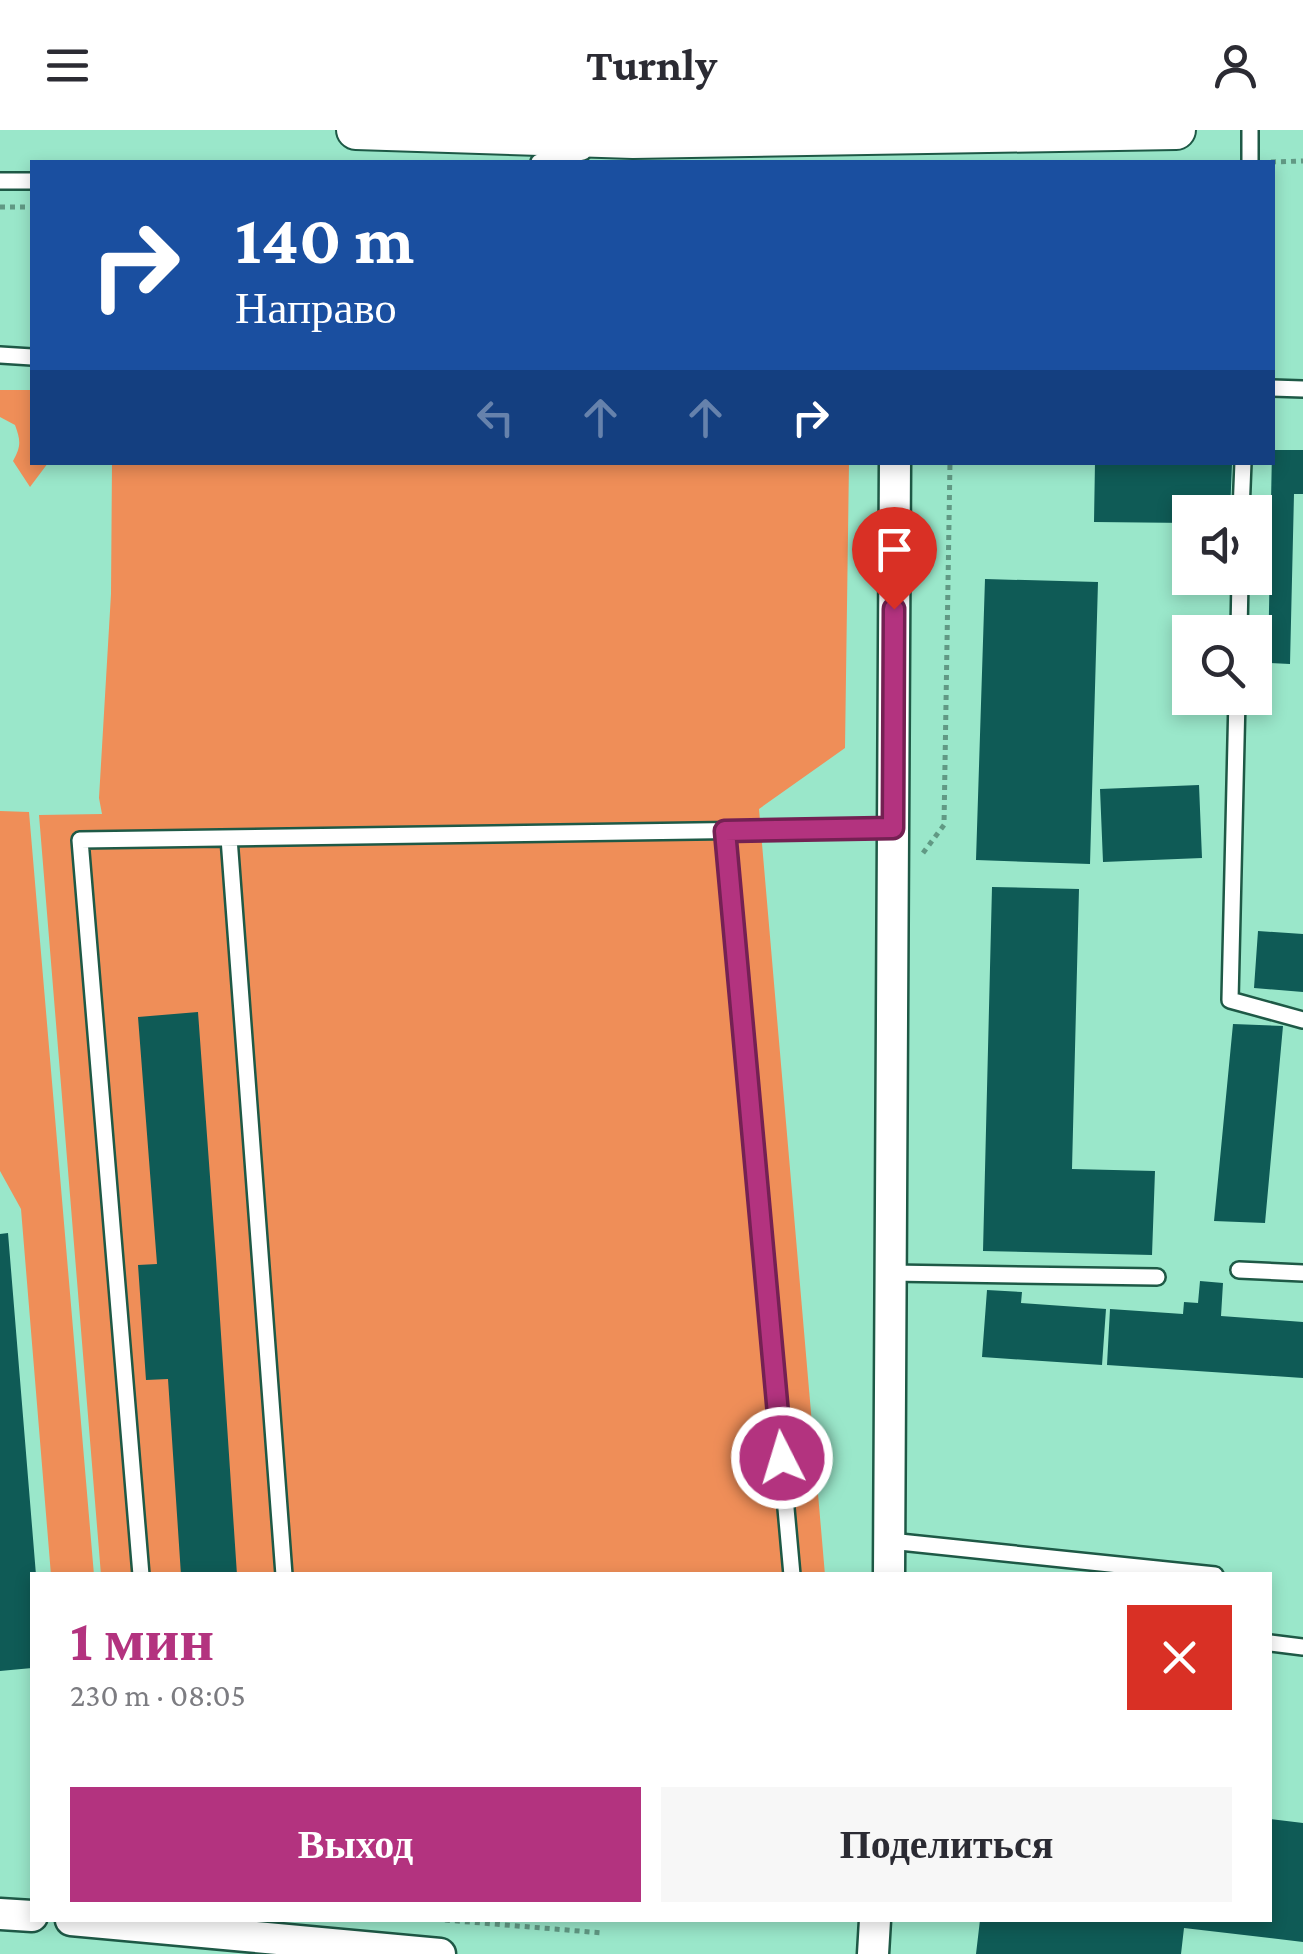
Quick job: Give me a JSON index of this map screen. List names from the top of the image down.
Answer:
{
  "page": {
    "header": "Turnly",
    "turn": ["140 m", "Направо"],
    "heading": ["1 мин", "230 m · 08:05"],
    "buttons": ["Выход", "Поделиться"]
  }
}
